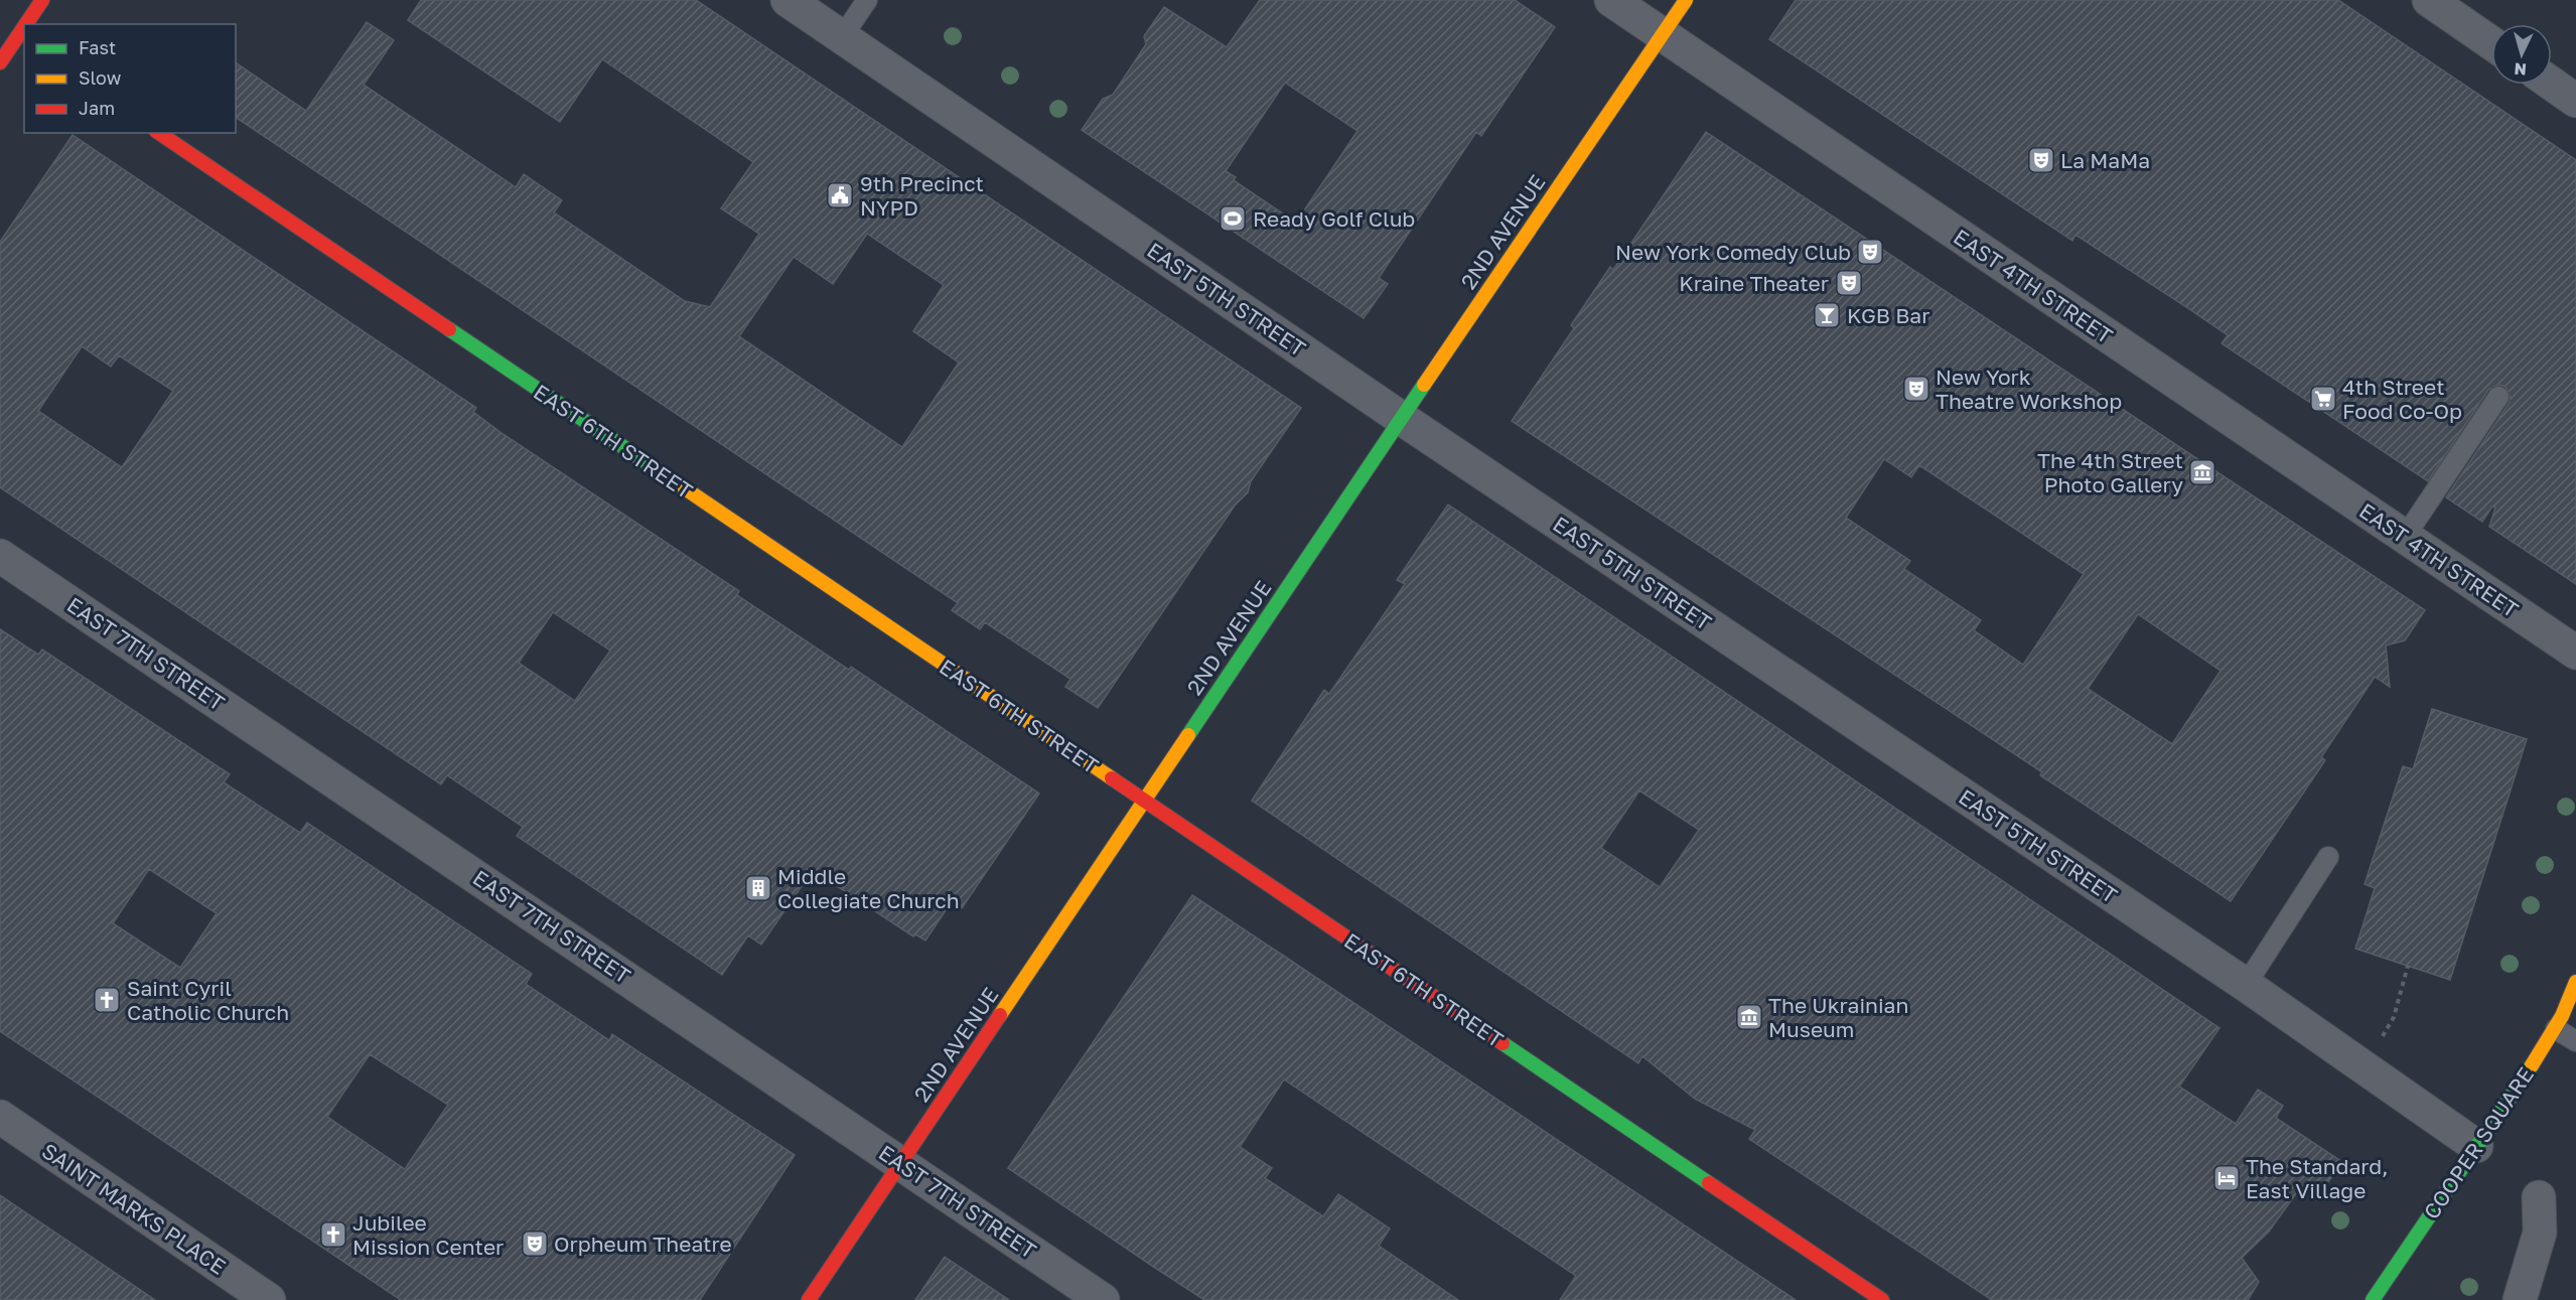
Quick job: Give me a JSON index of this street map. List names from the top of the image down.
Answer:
{
  "streets": {
    "street": [
      "2ND AVENUE",
      "EAST 4TH STREET",
      "EAST 5TH STREET",
      "EAST 6TH STREET",
      "EAST 7TH STREET",
      "COOPER SQUARE",
      "SAINT MARKS PLACE"
    ]
  },
  "crossings": [
    ["2ND AVENUE", "EAST 4TH STREET"],
    ["2ND AVENUE", "EAST 5TH STREET"],
    ["2ND AVENUE", "EAST 6TH STREET"],
    ["2ND AVENUE", "EAST 7TH STREET"],
    ["EAST 5TH STREET", "COOPER SQUARE"]
  ],
  "places": {
    "theatre": [
      "La MaMa",
      "New York Comedy Club",
      "Kraine Theater",
      "New York Theatre Workshop",
      "Orpheum Theatre"
    ],
    "public building": ["9th Precinct NYPD"],
    "sports": ["Ready Golf Club"],
    "bar": ["KGB Bar"],
    "supermarket": ["4th Street Food Co-Op"],
    "museum": ["The 4th Street Photo Gallery", "The Ukrainian Museum"],
    "building": ["Middle Collegiate Church"],
    "church": ["Saint Cyril Catholic Church", "Jubilee Mission Center"],
    "hotel": ["The Standard, East Village"]
  },
  "legend": ["Fast", "Slow", "Jam"],
  "north": "bottom"
}
